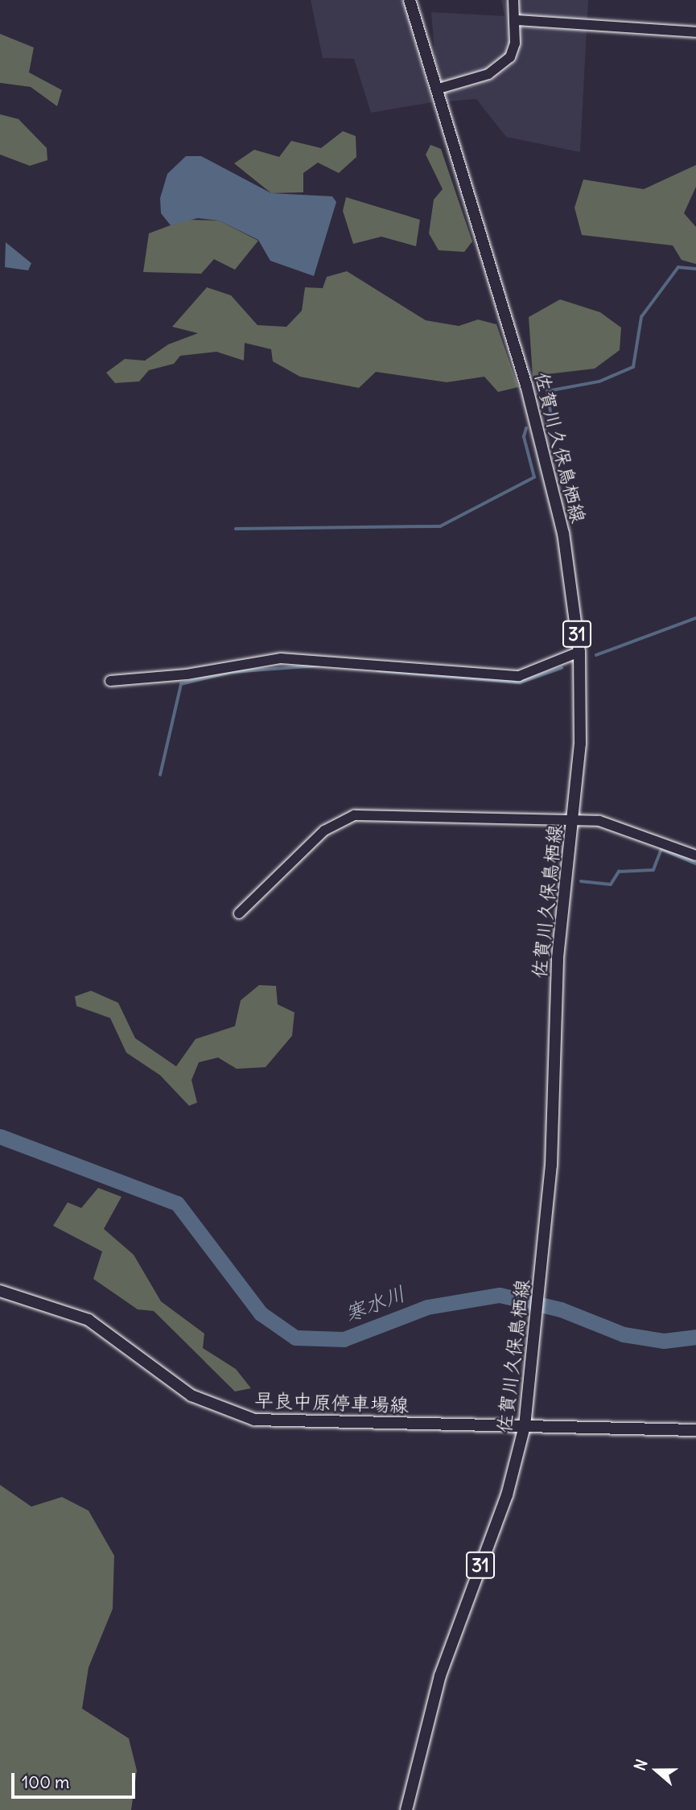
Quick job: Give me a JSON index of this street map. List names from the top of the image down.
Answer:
{
  "streets": {
    "main road": ["佐賀川久保鳥栖線", "31", "早良中原停車場線"]
  },
  "crossings": [
    ["佐賀川久保鳥栖線", "早良中原停車場線"]
  ],
  "water": ["寒水川"],
  "scale_bar": "100 m",
  "north": "left"
}
